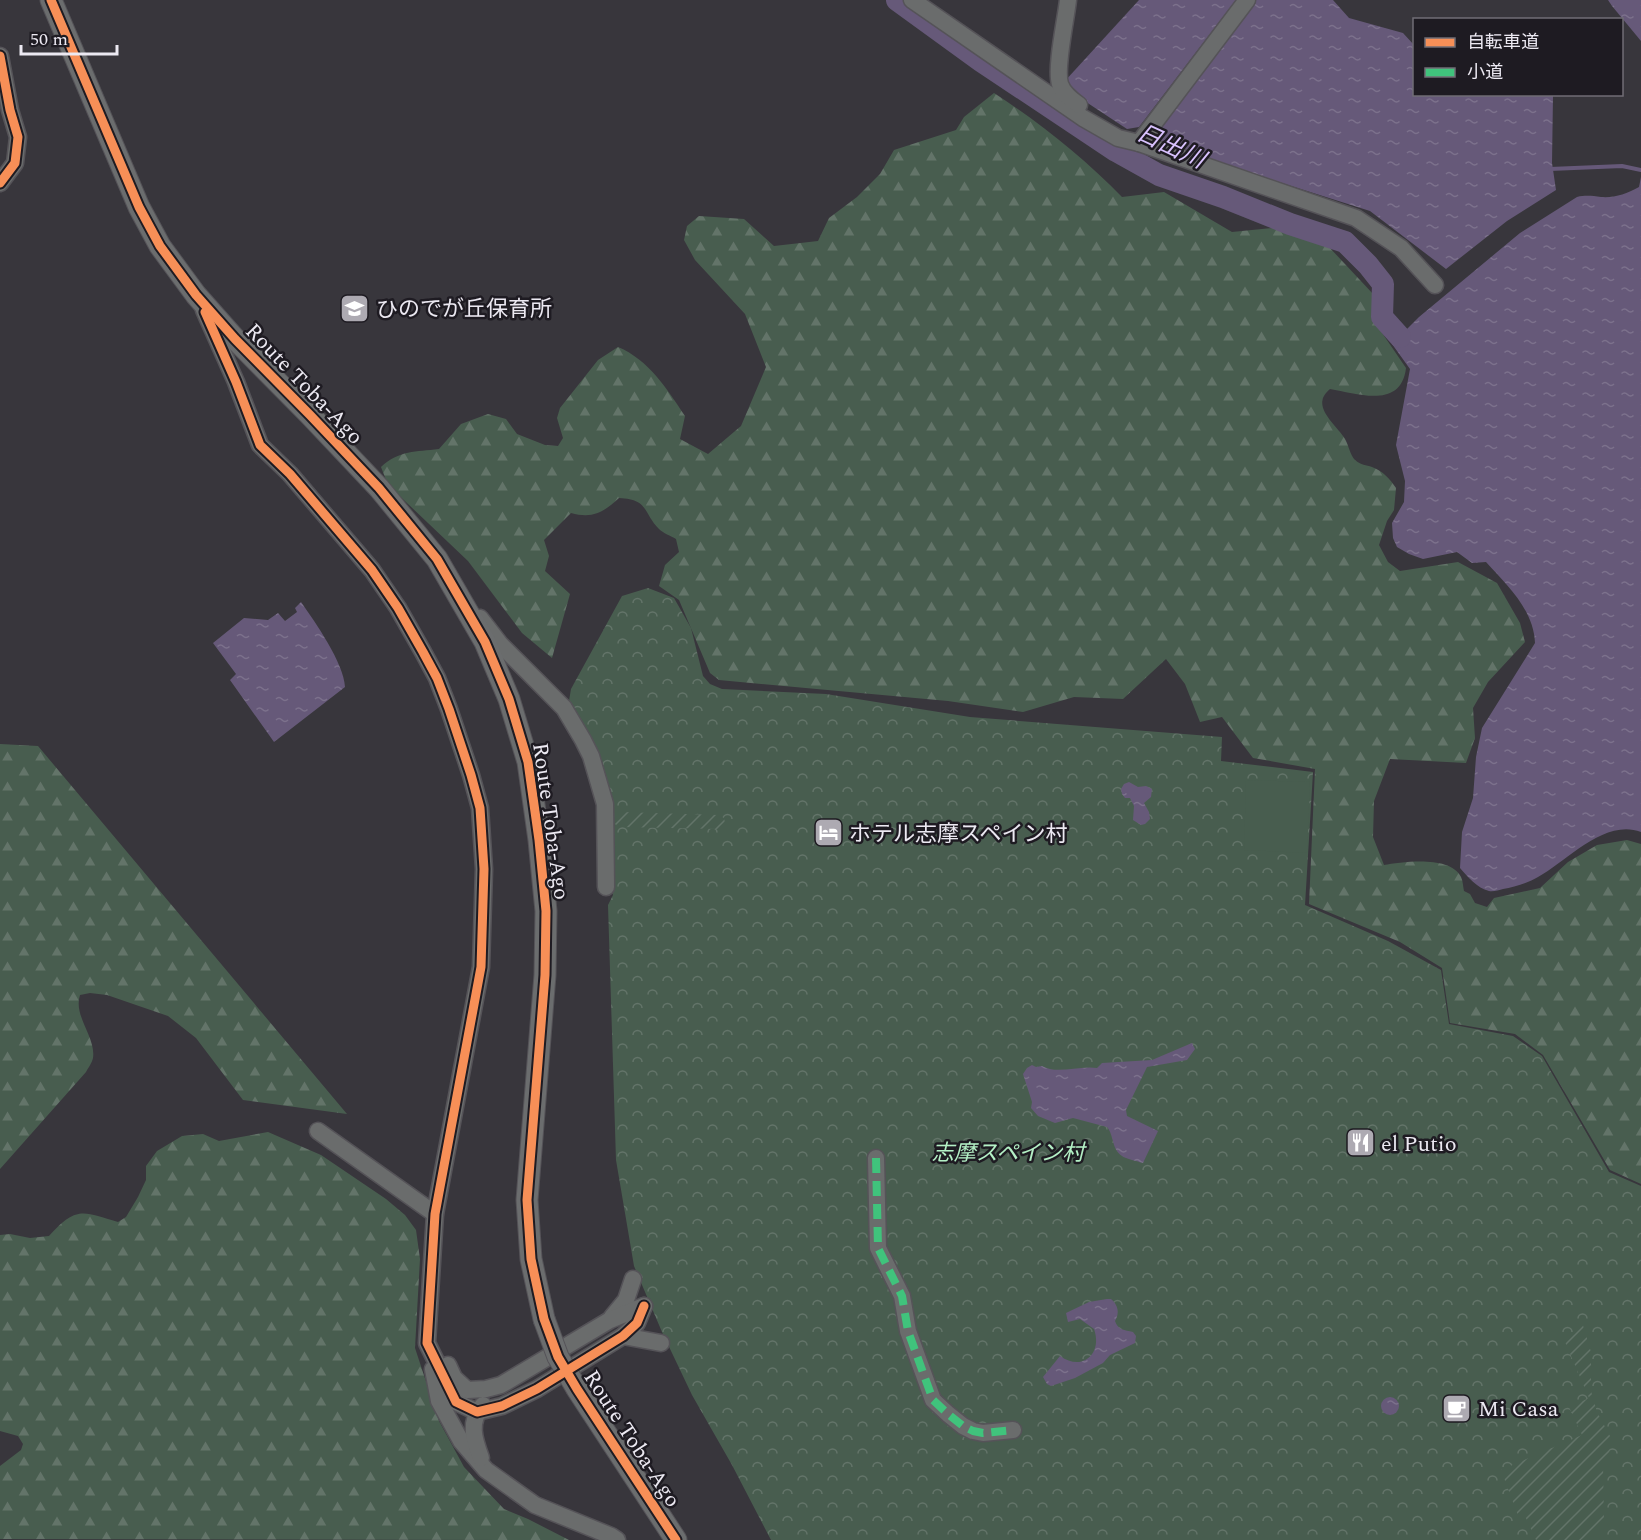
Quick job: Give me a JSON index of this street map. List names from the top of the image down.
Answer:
{
  "streets": {
    "main road": ["Route Toba-Ago"]
  },
  "water": ["日出川"],
  "parks": ["志摩スペイン村"],
  "places": {
    "school or university": ["ひのでが丘保育所"],
    "hotel": ["ホテル志摩スペイン村"],
    "restaurant": ["el Putio"],
    "cafe": ["Mi Casa"]
  },
  "legend": ["自転車道", "小道"],
  "scale_bar": "50 m"
}
